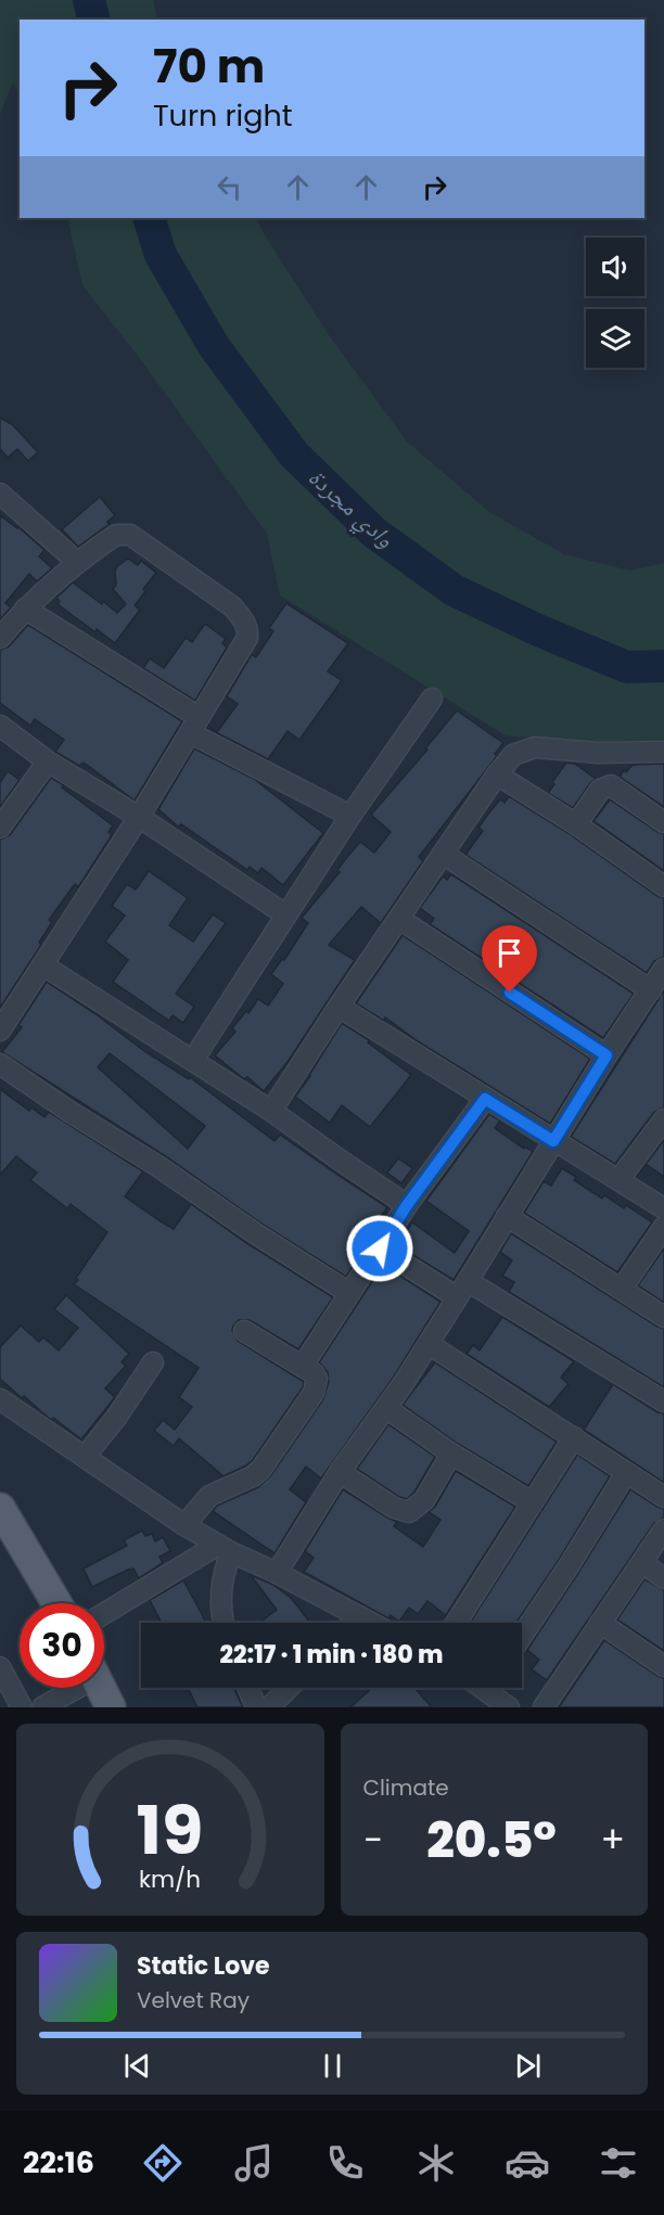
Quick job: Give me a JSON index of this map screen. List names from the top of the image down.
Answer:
{
  "water": ["وادي مجردة"],
  "page": {
    "turn": ["70 m", "Turn right"],
    "limit": "30",
    "trip": "22:17 · 1 min · 180 m",
    "tile": "Climate",
    "heat": ["−", "20.5°", "+"],
    "song": ["Static Love", "Velvet Ray"],
    "tabs": "22:16",
    "gauge": ["19", "km/h"]
  }
}
